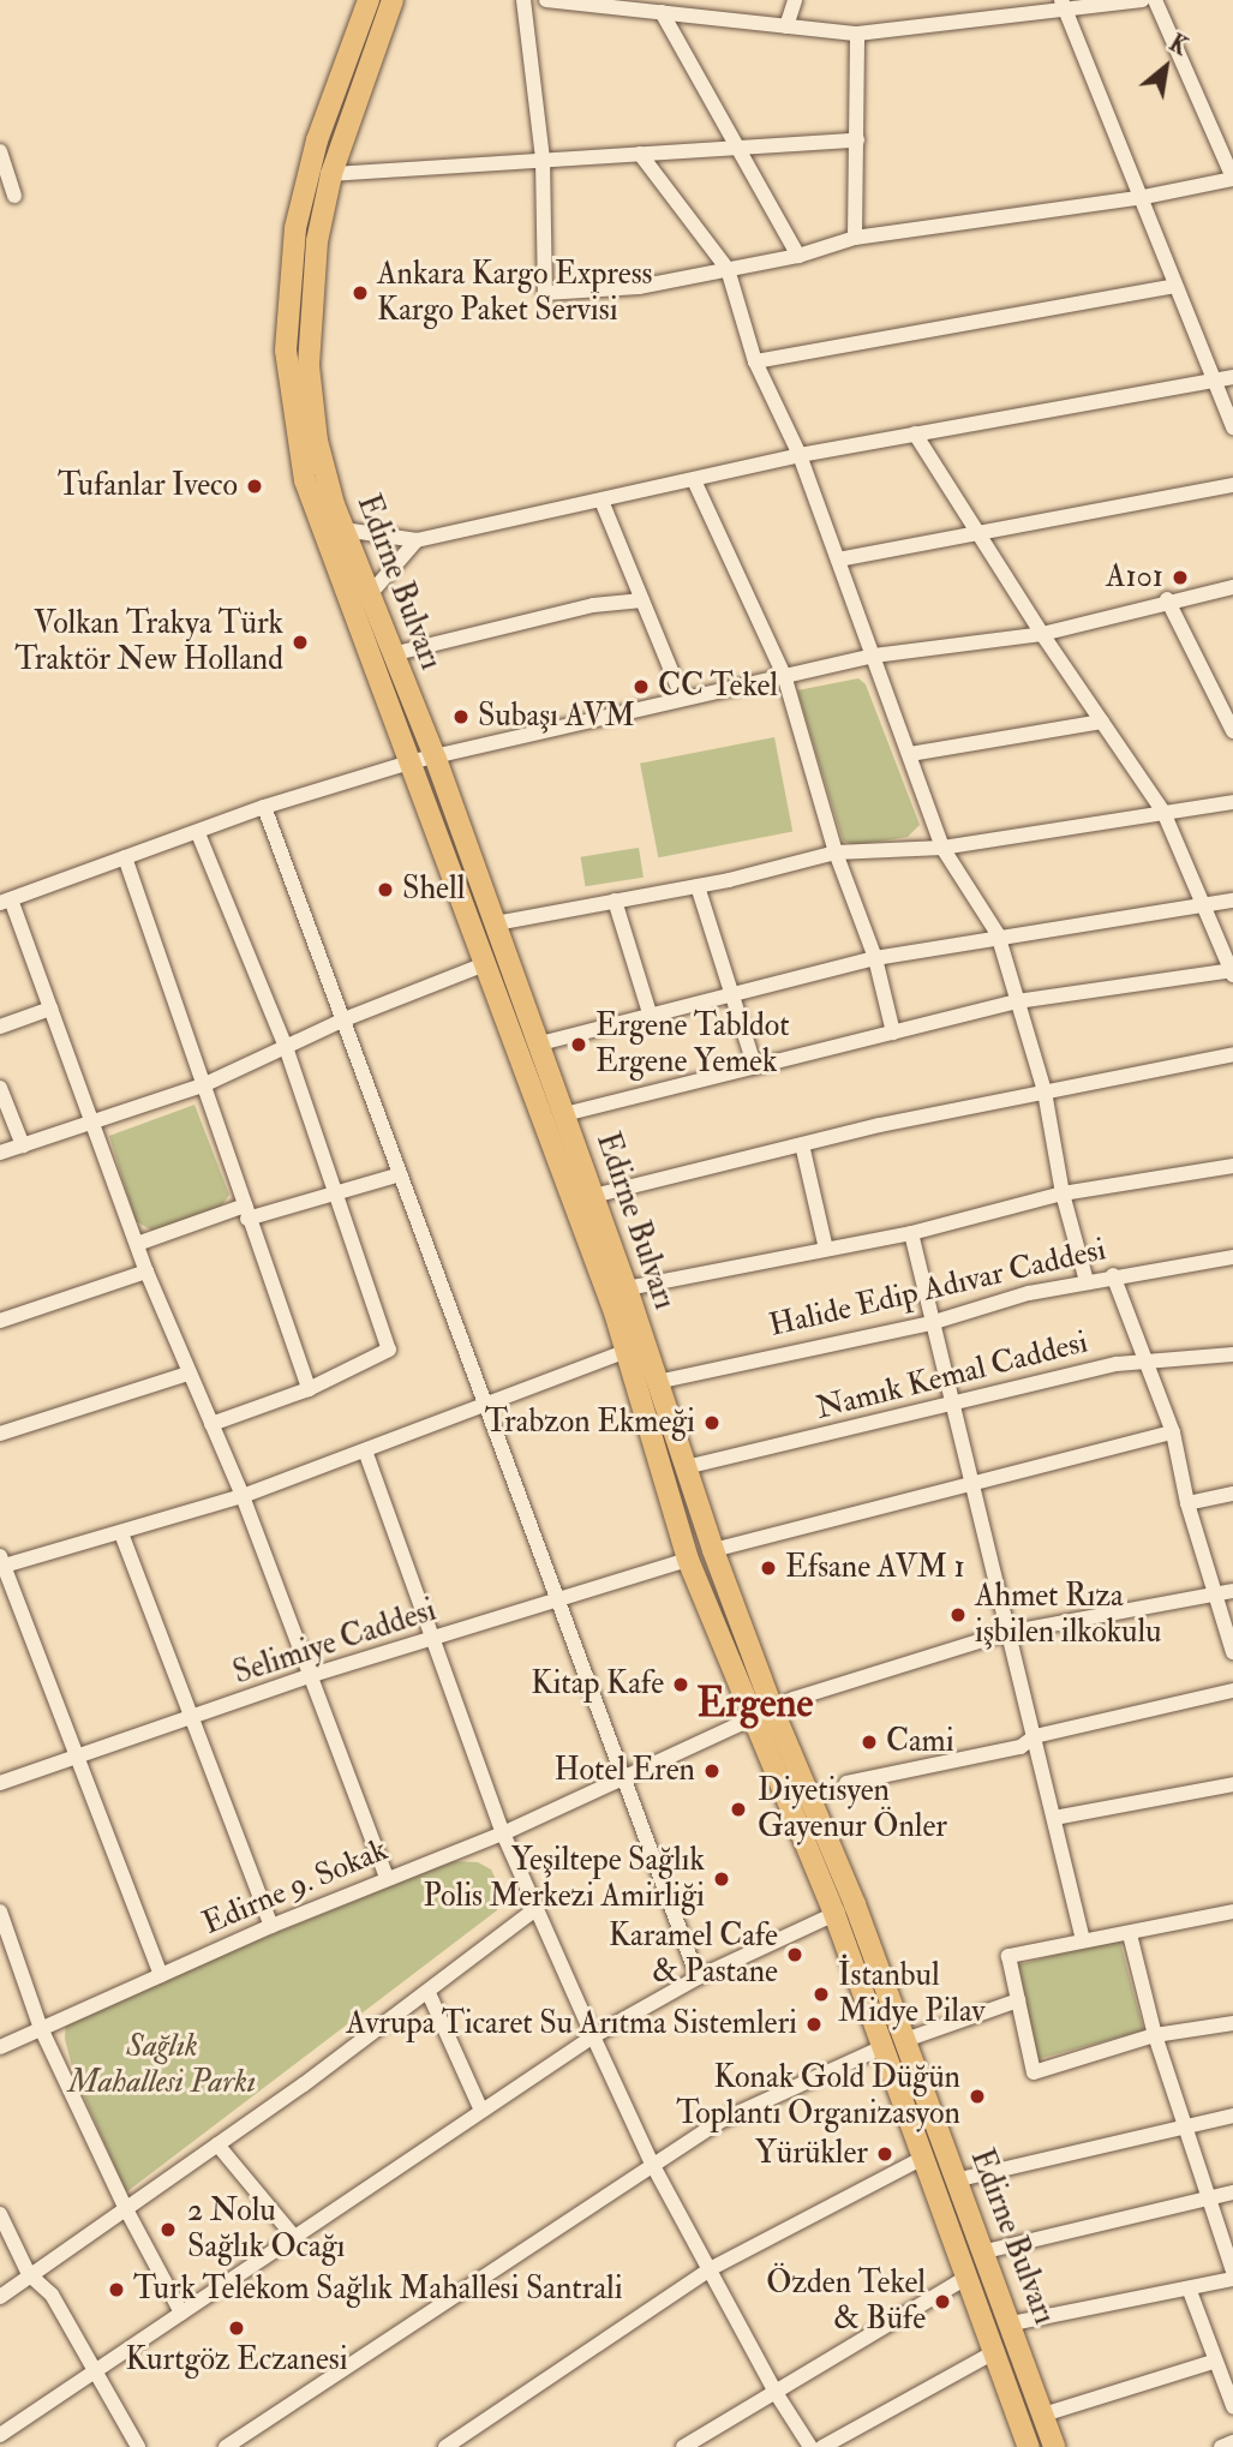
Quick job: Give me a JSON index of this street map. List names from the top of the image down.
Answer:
{
  "streets": {
    "highway": ["Edirne Bulvarı"],
    "street": [
      "Halide Edip Adıvar Caddesi",
      "Namık Kemal Caddesi",
      "Selimiye Caddesi",
      "Edirne 9. Sokak"
    ]
  },
  "crossings": [
    ["Edirne Bulvarı", "Halide Edip Adıvar Caddesi"],
    ["Edirne Bulvarı", "Namık Kemal Caddesi"],
    ["Edirne Bulvarı", "Selimiye Caddesi"],
    ["Edirne Bulvarı", "Edirne 9. Sokak"]
  ],
  "districts": ["Ergene"],
  "parks": ["Sağlık Mahallesi Parkı"],
  "places": [
    "Ankara Kargo Express Kargo Paket Servisi",
    "Tufanlar Iveco",
    "A101",
    "Volkan Trakya Türk Traktör New Holland",
    "CC Tekel",
    "Subaşı AVM",
    "Shell",
    "Ergene Tabldot Ergene Yemek",
    "Trabzon Ekmeği",
    "Efsane AVM 1",
    "Ahmet Rıza işbilen ilkokulu",
    "Kitap Kafe",
    "Cami",
    "Hotel Eren",
    "Diyetisyen Gayenur Önler",
    "Yeşiltepe Sağlık Polis Merkezi Amirliği",
    "Karamel Cafe & Pastane",
    "İstanbul Midye Pilav",
    "Avrupa Ticaret Su Arıtma Sistemleri",
    "Konak Gold Düğün Toplantı Organizasyon",
    "Yürükler",
    "2 Nolu Sağlık Ocağı",
    "Turk Telekom Sağlık Mahallesi Santrali",
    "Özden Tekel & Büfe",
    "Kurtgöz Eczanesi"
  ],
  "north": "top right"
}
